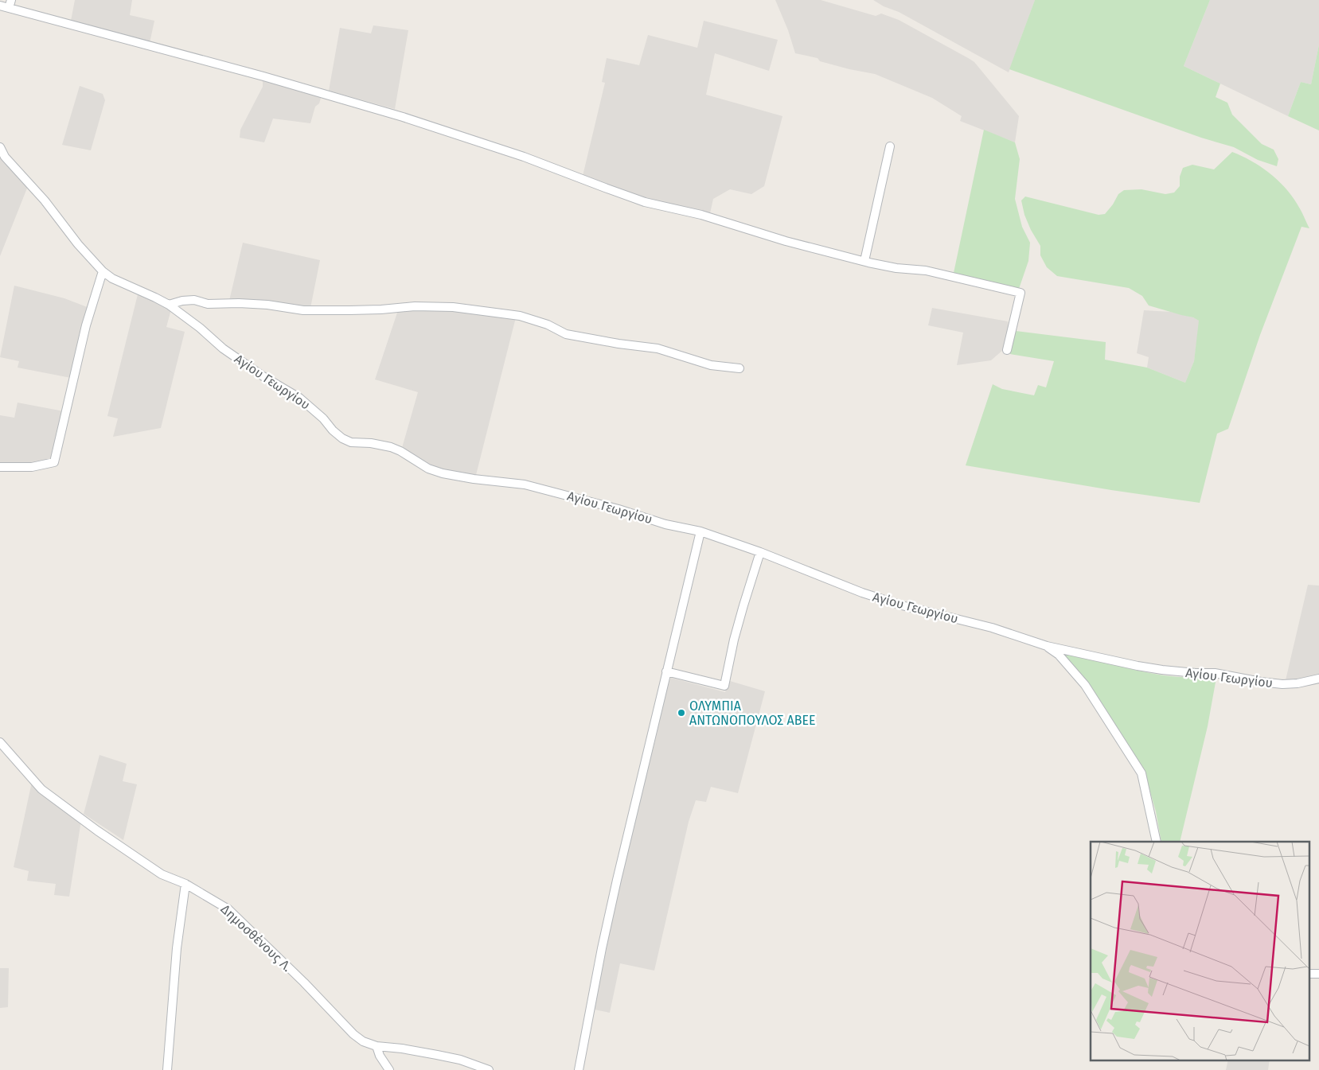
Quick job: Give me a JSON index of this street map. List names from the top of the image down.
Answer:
{
  "streets": {
    "street": ["Αγίου Γεωργίου", "Δημοσθένους Λ."]
  },
  "places": ["ΟΛΥΜΠΙΑ ΑΝΤΩΝΟΠΟΥΛΟΣ ΑΒΕΕ"]
}
